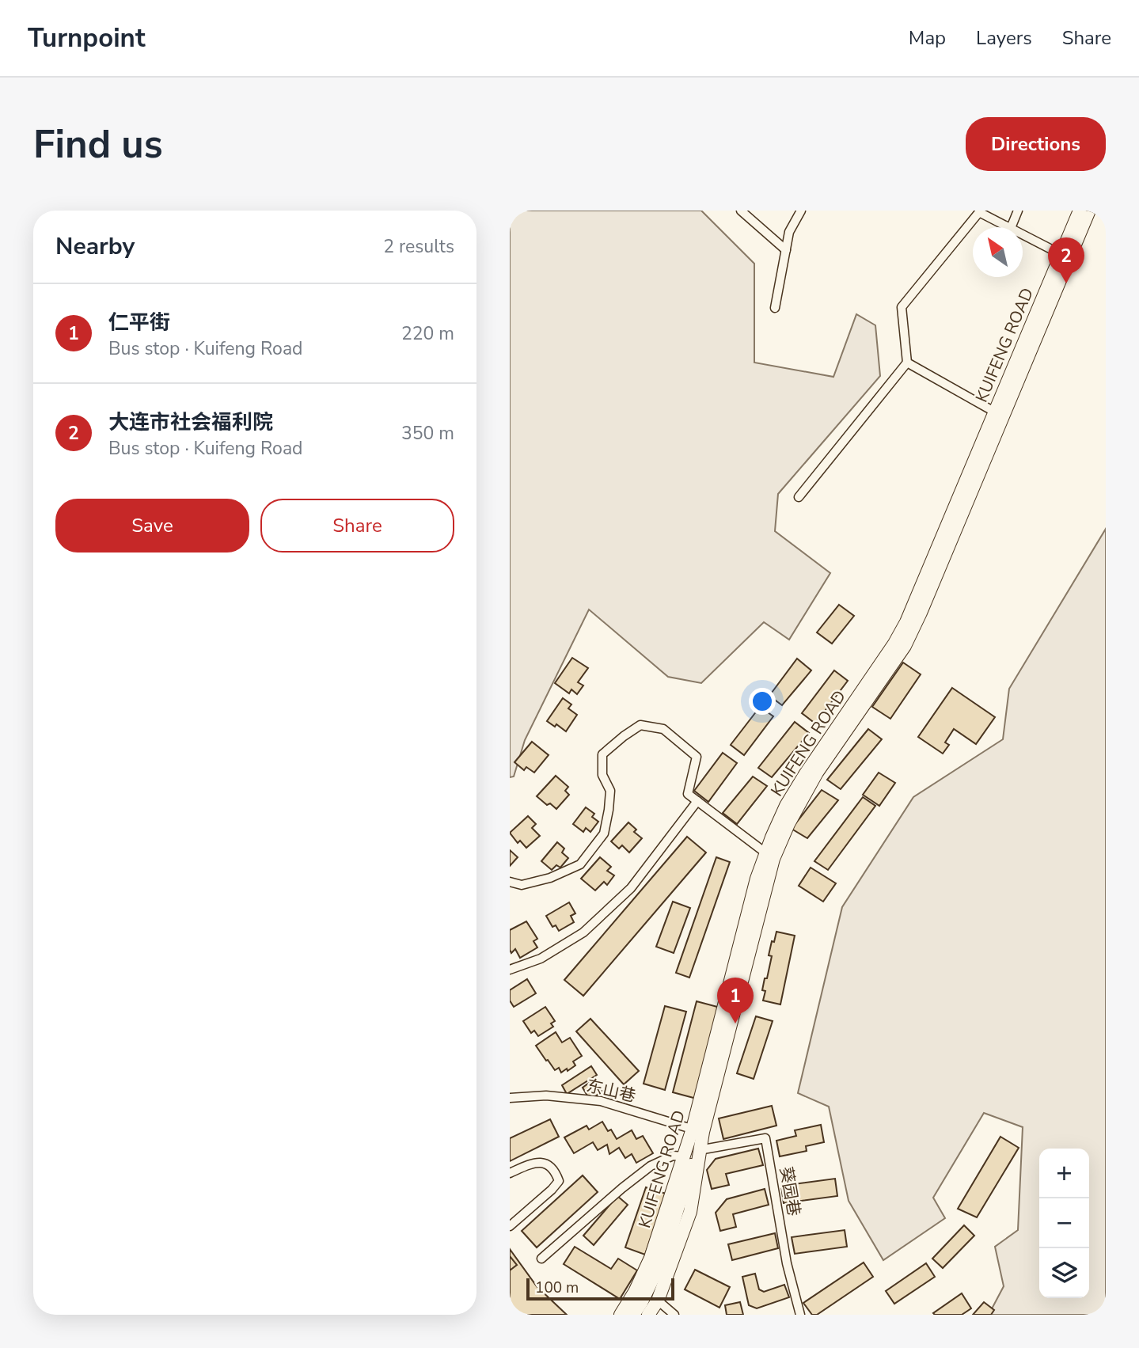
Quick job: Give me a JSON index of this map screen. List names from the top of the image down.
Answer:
{
  "streets": {
    "main road": ["KUIFENG ROAD"],
    "street": ["东山巷", "葵园巷"]
  },
  "crossings": [
    ["KUIFENG ROAD", "东山巷"],
    ["KUIFENG ROAD", "葵园巷"]
  ],
  "scale_bar": "100 m",
  "north": "top left",
  "page": {
    "header": "Turnpoint",
    "nav": ["Map", "Layers", "Share"],
    "buttons": [
      "Directions",
      ["Save", "Share"]
    ],
    "title": "Find us",
    "heading": ["Nearby", "2 results"],
    "pins": ["2", "1"],
    "list": [
      {
        "mark": "1",
        "name": "仁平街",
        "note": "Bus stop · Kuifeng Road",
        "value": "220 m"
      },
      {
        "mark": "2",
        "name": "大连市社会福利院",
        "note": "Bus stop · Kuifeng Road",
        "value": "350 m"
      }
    ],
    "map_buttons": ["+", "−"],
    "scale": "100 m"
  }
}
